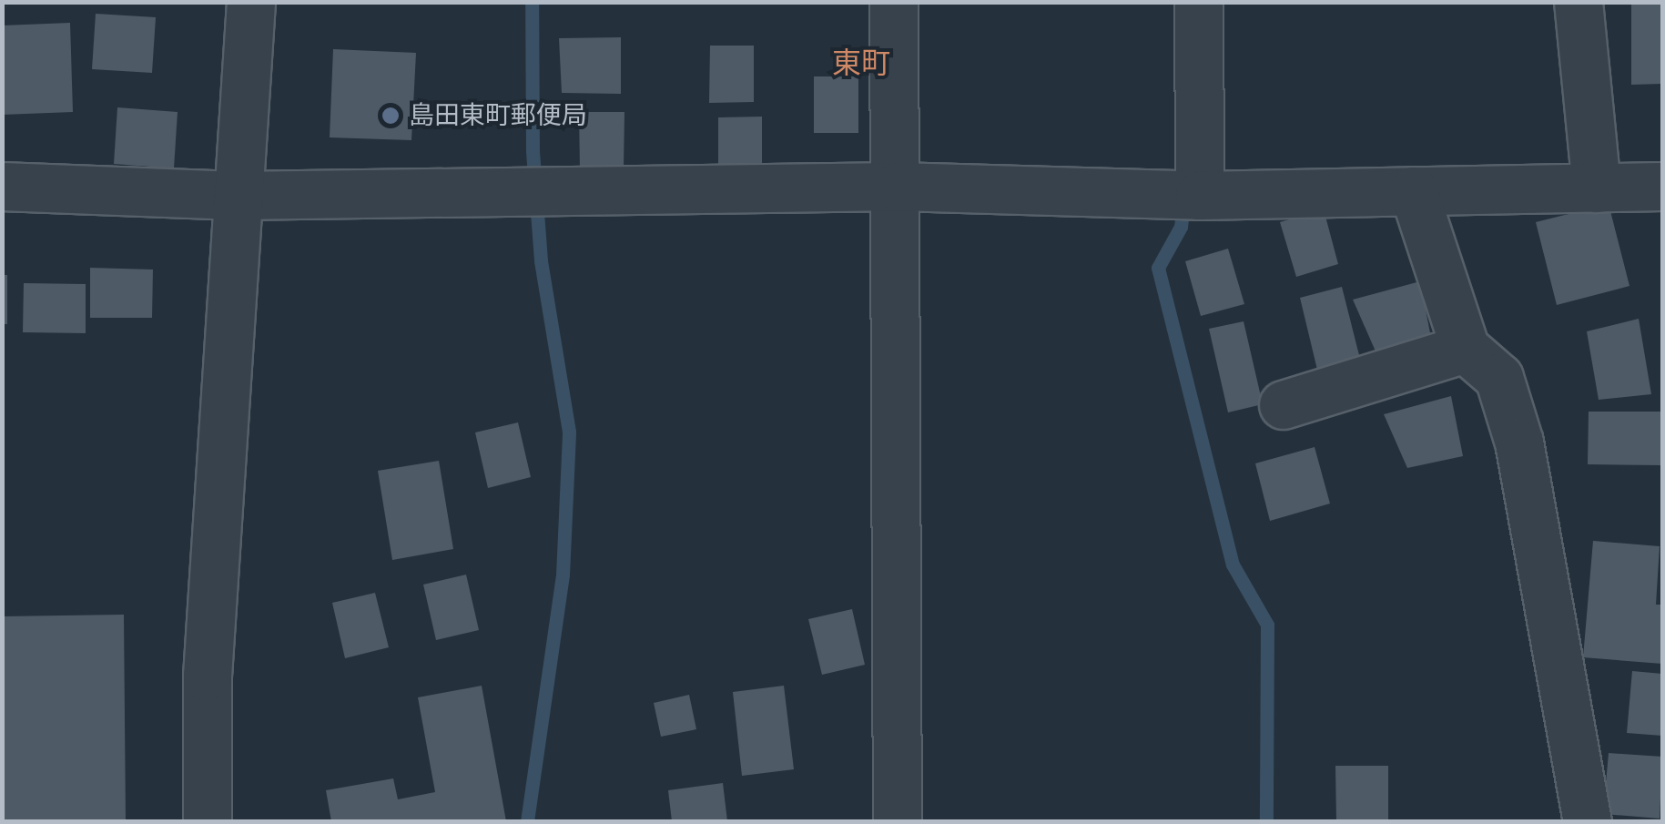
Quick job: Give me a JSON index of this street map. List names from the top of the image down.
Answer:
{
  "districts": ["東町"],
  "places": ["島田東町郵便局"]
}
